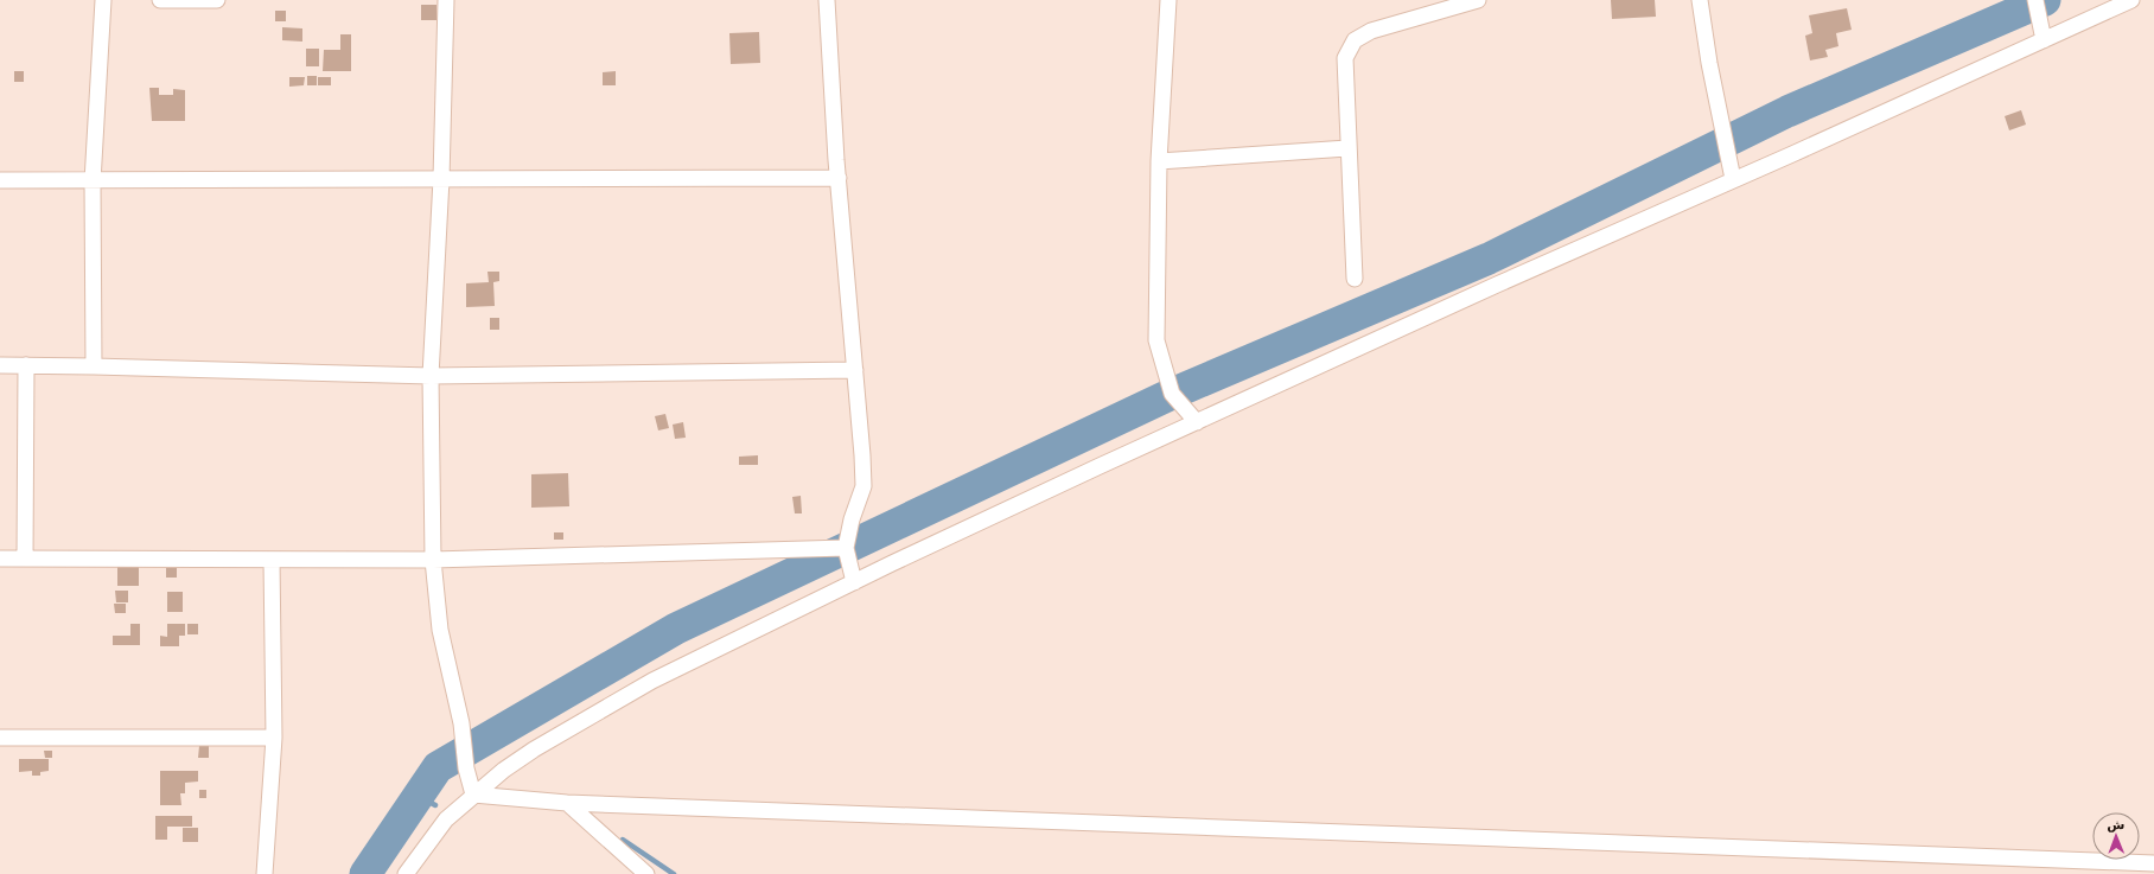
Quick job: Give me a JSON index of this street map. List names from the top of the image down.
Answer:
{
  "north": "top"
}
